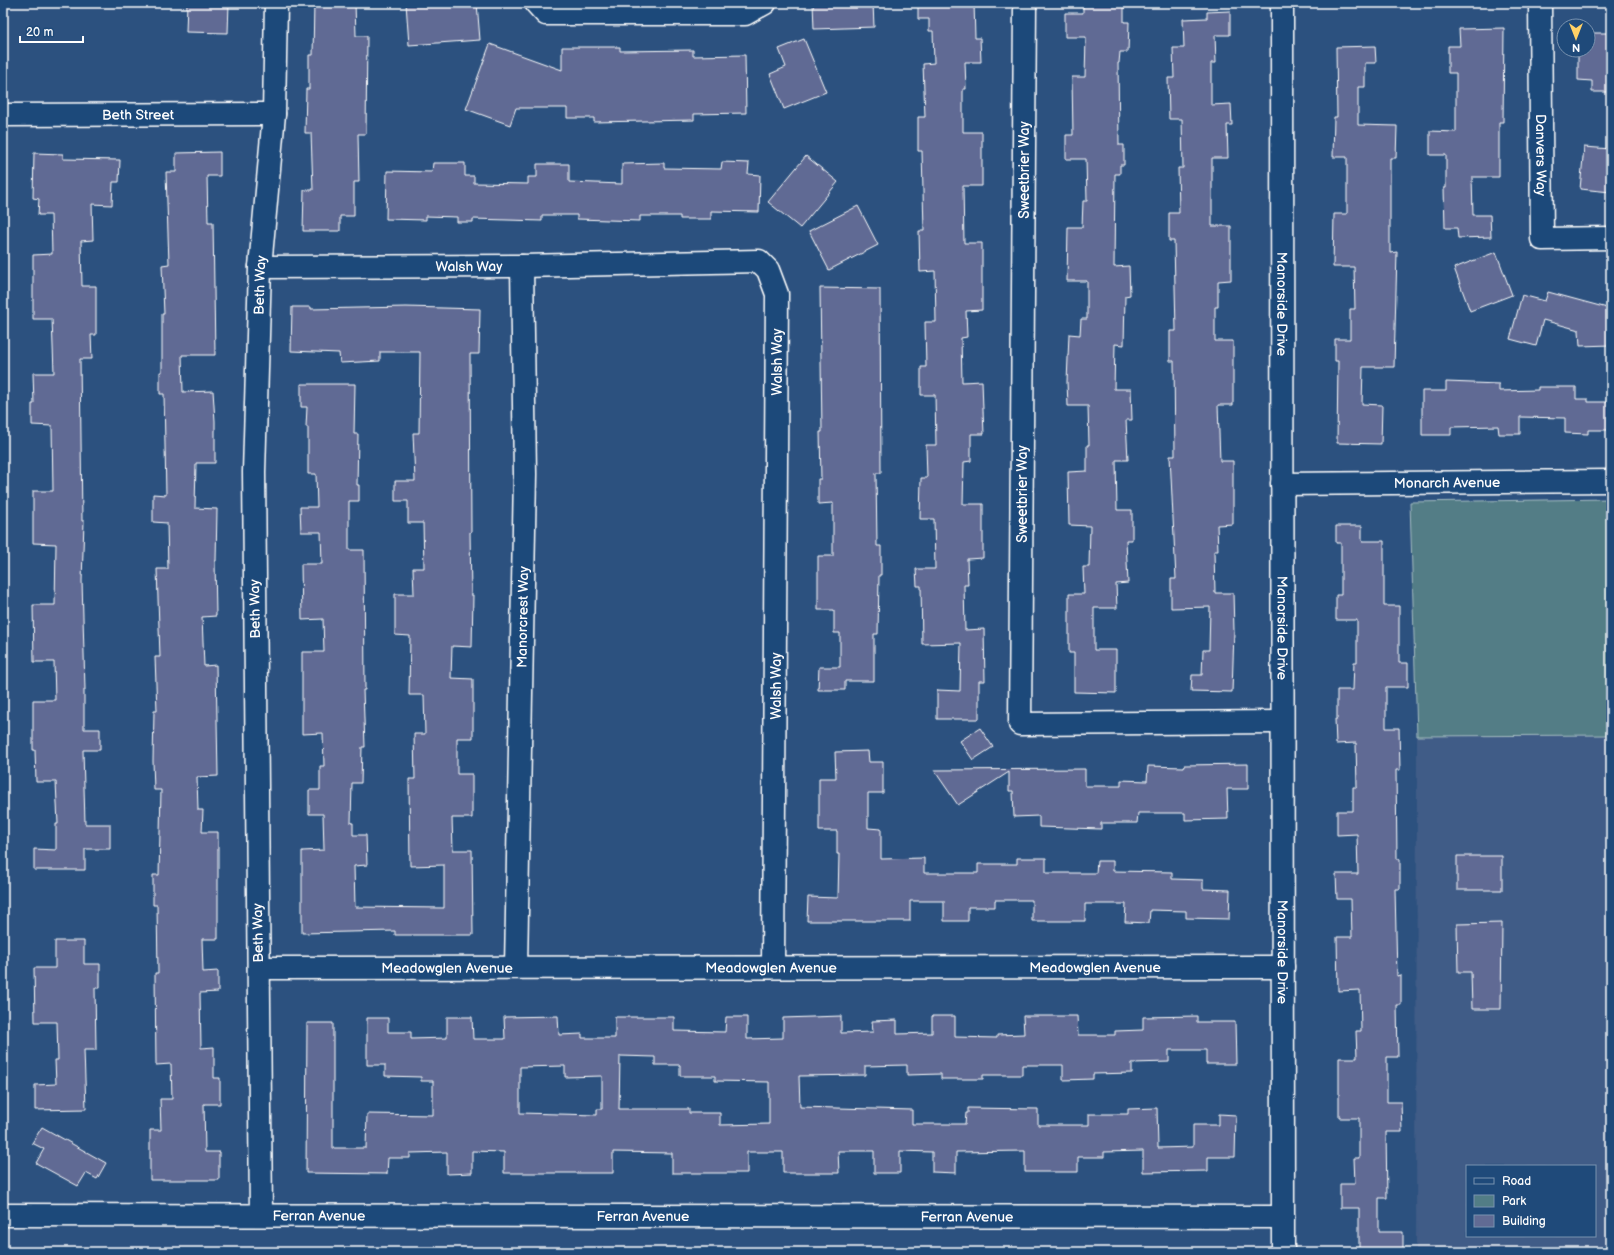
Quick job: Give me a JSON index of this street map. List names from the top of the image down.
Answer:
{
  "streets": {
    "street": [
      "Beth Street",
      "Danvers Way",
      "Sweetbrier Way",
      "Walsh Way",
      "Beth Way",
      "Manorside Drive",
      "Monarch Avenue",
      "Manorcrest Way",
      "Meadowglen Avenue",
      "Ferran Avenue"
    ]
  },
  "crossings": [
    ["Beth Street", "Beth Way"],
    ["Sweetbrier Way", "Manorside Drive"],
    ["Walsh Way", "Beth Way"],
    ["Walsh Way", "Manorcrest Way"],
    ["Walsh Way", "Meadowglen Avenue"],
    ["Beth Way", "Meadowglen Avenue"],
    ["Beth Way", "Ferran Avenue"],
    ["Manorside Drive", "Monarch Avenue"],
    ["Manorside Drive", "Meadowglen Avenue"],
    ["Manorside Drive", "Ferran Avenue"],
    ["Manorcrest Way", "Meadowglen Avenue"]
  ],
  "legend": ["Road", "Park", "Building"],
  "scale_bar": "20 m",
  "north": "bottom"
}
